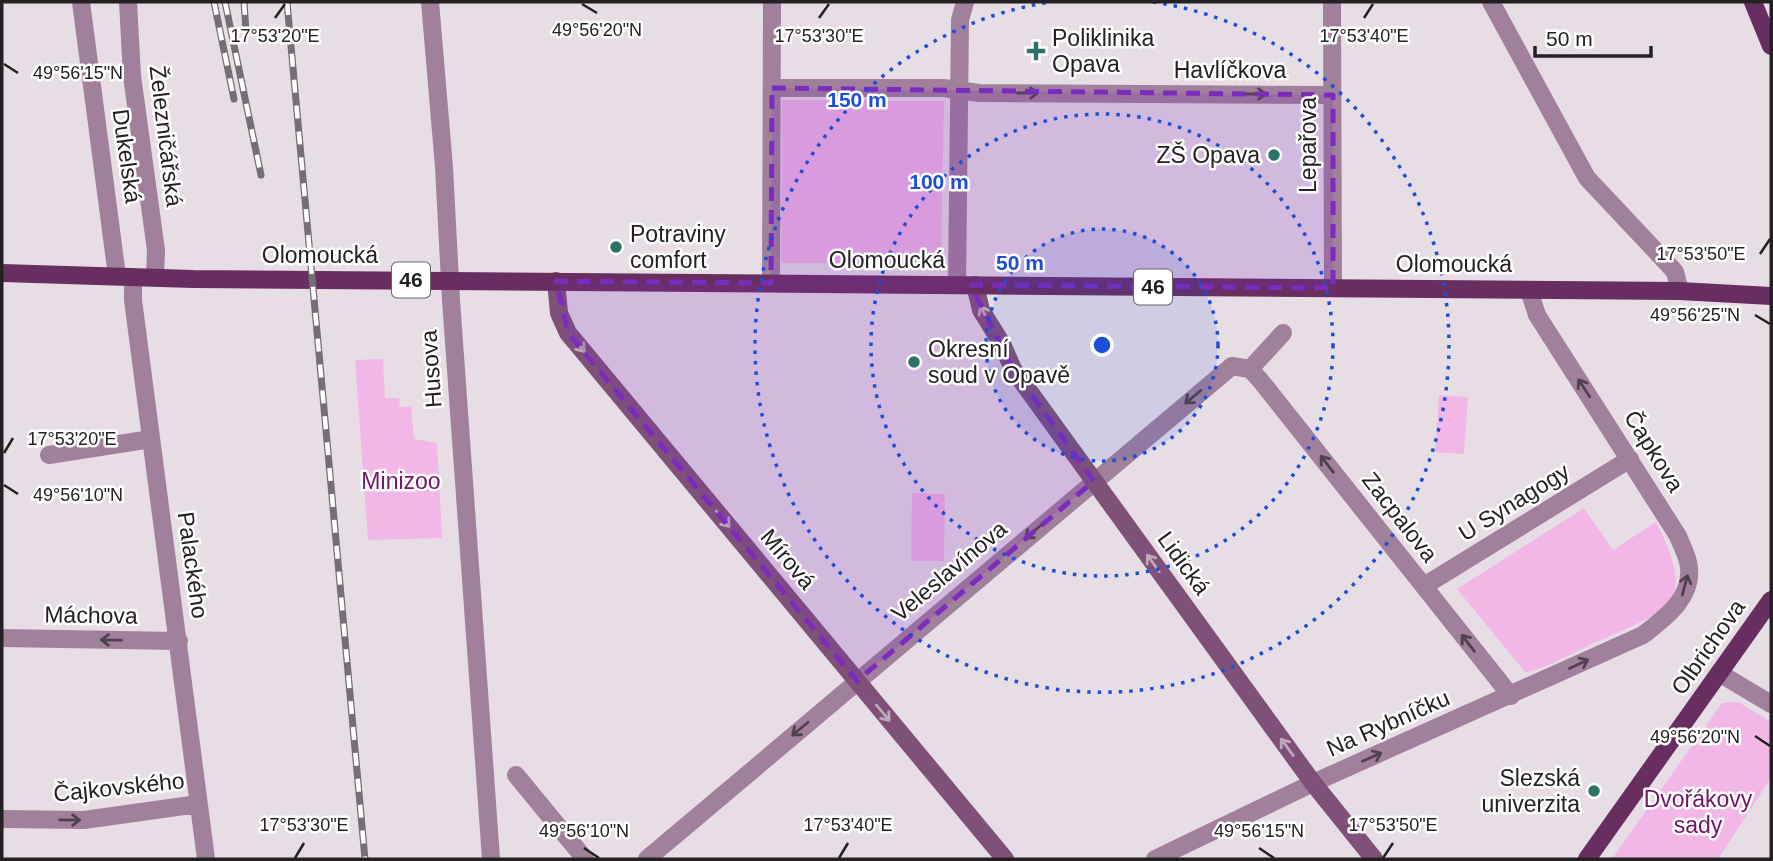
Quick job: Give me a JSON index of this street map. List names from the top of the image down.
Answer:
{
  "streets": {
    "main road": ["Olomoucká", "46", "Olbrichova"],
    "street": [
      "Havlíčkova",
      "Železničářská",
      "Lepařova",
      "Dukelská",
      "Husova",
      "Čapkova",
      "U Synagogy",
      "Zacpalova",
      "Mírová",
      "Lidická",
      "Palackého",
      "Veleslavínova",
      "Máchova",
      "Na Rybníčku",
      "Čajkovského"
    ]
  },
  "crossings": [
    ["Havlíčkova", "Lepařova"],
    ["Železničářská", "Olomoucká"],
    ["Lepařova", "Olomoucká"],
    ["Dukelská", "Olomoucká"],
    ["Dukelská", "Palackého"],
    ["Olomoucká", "Husova"],
    ["Olomoucká", "Čapkova"],
    ["Olomoucká", "Mírová"],
    ["Olomoucká", "Lidická"],
    ["Olomoucká", "Palackého"],
    ["Čapkova", "U Synagogy"],
    ["Čapkova", "Na Rybníčku"],
    ["U Synagogy", "Zacpalova"],
    ["Zacpalova", "Veleslavínova"],
    ["Zacpalova", "Na Rybníčku"],
    ["Mírová", "Veleslavínova"],
    ["Lidická", "Veleslavínova"],
    ["Lidická", "Na Rybníčku"],
    ["Palackého", "Máchova"],
    ["Palackého", "Čajkovského"]
  ],
  "one_way": [
    "Havlíčkova",
    "Čapkova",
    "Zacpalova",
    "Mírová",
    "Lidická",
    "Veleslavínova",
    "Máchova",
    "Na Rybníčku",
    "Čajkovského"
  ],
  "parks": ["Minizoo", "Dvořákovy sady"],
  "places": {
    "health": ["Poliklinika Opava"],
    "other": [
      "ZŠ Opava",
      "Potraviny comfort",
      "Okresní soud v Opavě",
      "Slezská univerzita"
    ]
  },
  "scale_bar": "50 m",
  "coordinates": [
    "49°56'20\"N",
    "17°53'20\"E",
    "17°53'30\"E",
    "17°53'40\"E",
    "49°56'15\"N",
    "17°53'50\"E",
    "49°56'25\"N",
    "49°56'10\"N"
  ],
  "rings": ["150 m", "100 m", "50 m"]
}
